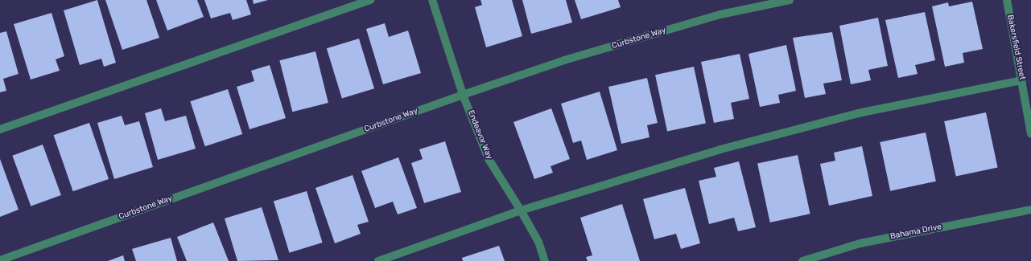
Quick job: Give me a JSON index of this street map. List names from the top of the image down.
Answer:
{
  "streets": {
    "street": [
      "Curbstone Way",
      "Bakersfield Street",
      "Endeavor Way",
      "Bahama Drive"
    ]
  },
  "crossings": [
    ["Curbstone Way", "Endeavor Way"]
  ]
}
